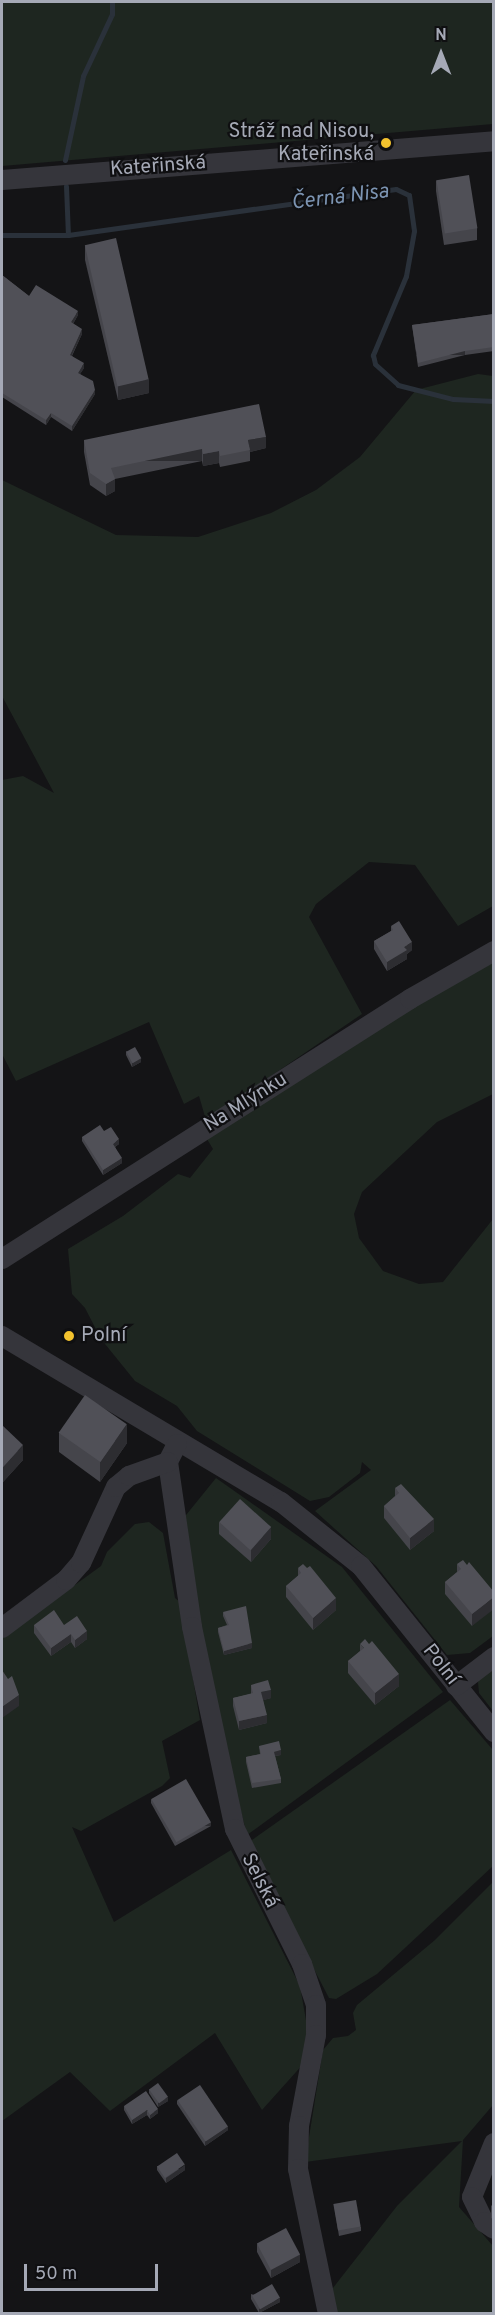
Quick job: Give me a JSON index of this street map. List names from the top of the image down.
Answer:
{
  "streets": {
    "street": [
      "Kateřinská",
      "Na Mlýnku",
      "Polní",
      "Selská"
    ]
  },
  "water": ["Černá Nisa"],
  "places": ["Stráž nad Nisou, Kateřinská", "Polní"],
  "scale_bar": "50 m",
  "north": "top"
}
